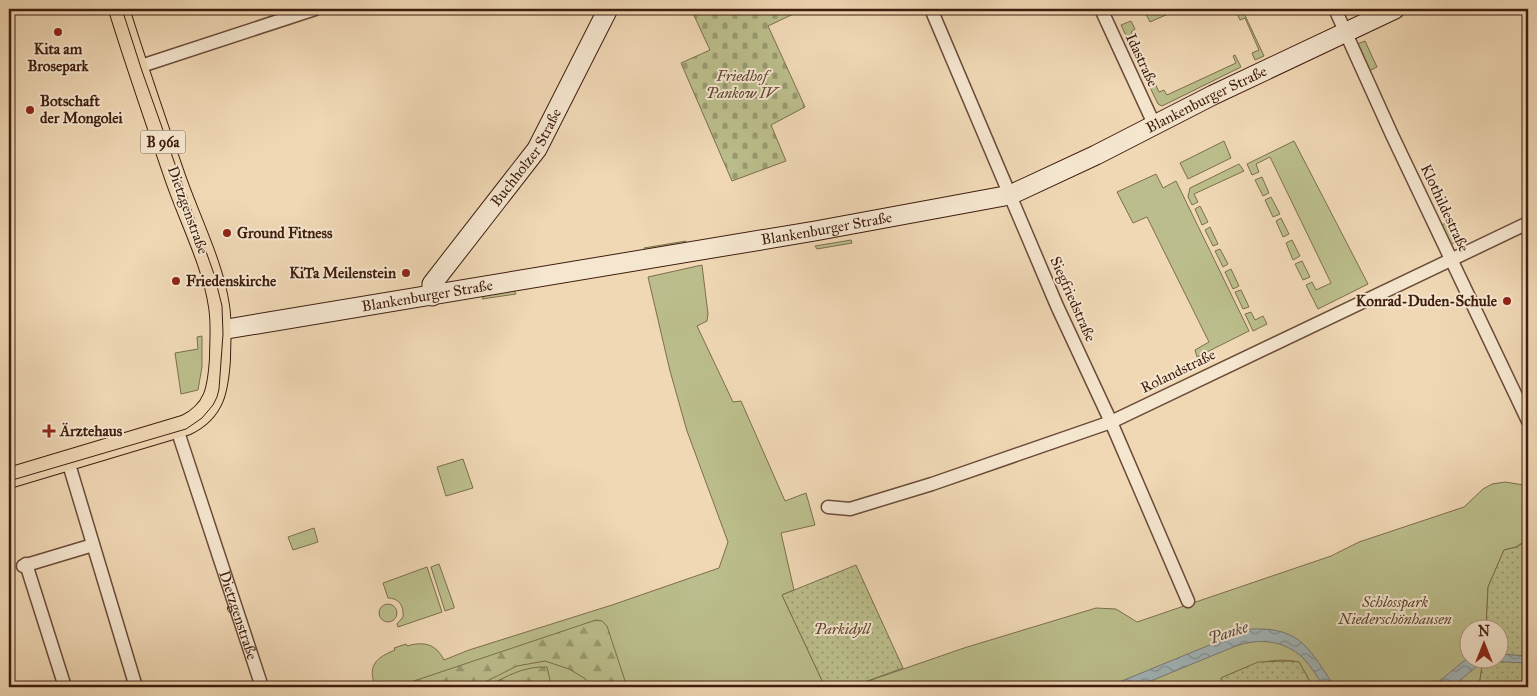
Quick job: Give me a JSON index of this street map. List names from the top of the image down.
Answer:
{
  "streets": {
    "main road": [
      "Blankenburger Straße",
      "B 96a",
      "Buchholzer Straße",
      "Dietzgenstraße"
    ],
    "street": [
      "Idastraße",
      "Klothildestraße",
      "Siegfriedstraße",
      "Rolandstraße"
    ]
  },
  "crossings": [
    ["Idastraße", "Blankenburger Straße"],
    ["Blankenburger Straße", "Buchholzer Straße"],
    ["Blankenburger Straße", "Klothildestraße"],
    ["Blankenburger Straße", "Dietzgenstraße"],
    ["Blankenburger Straße", "Siegfriedstraße"],
    ["B 96a", "Dietzgenstraße"],
    ["Klothildestraße", "Rolandstraße"],
    ["Siegfriedstraße", "Rolandstraße"]
  ],
  "water": ["Panke"],
  "parks": ["Friedhof Pankow IV", "Schlosspark Niederschönhausen", "Parkidyll"],
  "places": {
    "other": [
      "Kita am Brosepark",
      "Botschaft der Mongolei",
      "Ground Fitness",
      "KiTa Meilenstein",
      "Friedenskirche",
      "Konrad-Duden-Schule"
    ],
    "health": ["Ärztehaus"]
  },
  "north": "top"
}
